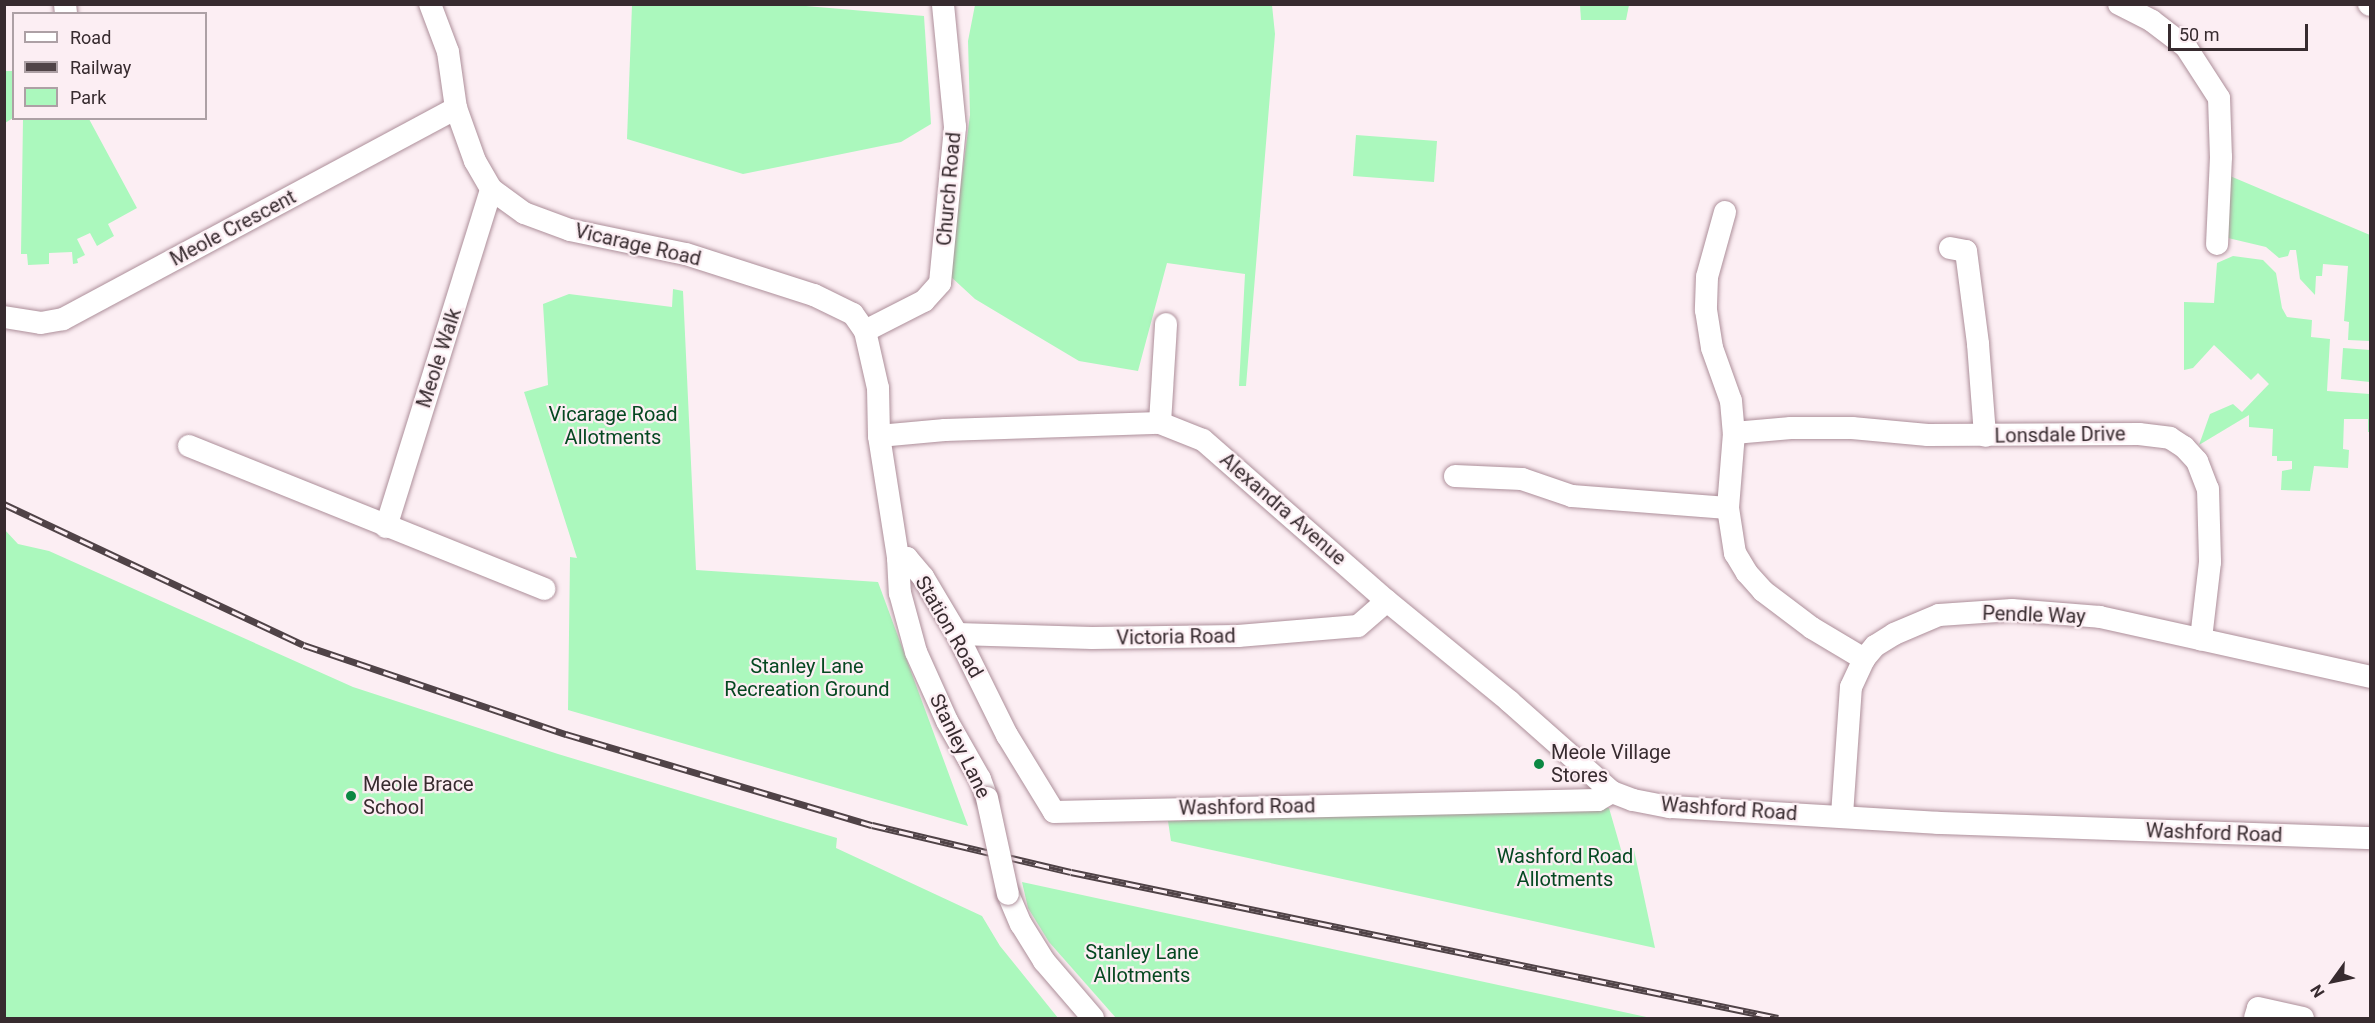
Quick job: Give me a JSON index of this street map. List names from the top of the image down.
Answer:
{
  "streets": {
    "street": [
      "Church Road",
      "Meole Crescent",
      "Vicarage Road",
      "Meole Walk",
      "Lonsdale Drive",
      "Alexandra Avenue",
      "Pendle Way",
      "Station Road",
      "Victoria Road",
      "Stanley Lane",
      "Washford Road"
    ]
  },
  "crossings": [
    ["Church Road", "Vicarage Road"],
    ["Church Road", "Station Road"],
    ["Meole Crescent", "Vicarage Road"],
    ["Vicarage Road", "Meole Walk"],
    ["Vicarage Road", "Station Road"],
    ["Lonsdale Drive", "Pendle Way"],
    ["Alexandra Avenue", "Station Road"],
    ["Alexandra Avenue", "Victoria Road"],
    ["Alexandra Avenue", "Washford Road"],
    ["Pendle Way", "Washford Road"],
    ["Station Road", "Victoria Road"],
    ["Station Road", "Stanley Lane"],
    ["Station Road", "Washford Road"]
  ],
  "parks": [
    "Vicarage Road Allotments",
    "Stanley Lane Recreation Ground",
    "Washford Road Allotments",
    "Stanley Lane Allotments"
  ],
  "places": ["Meole Village Stores", "Meole Brace School"],
  "legend": ["Road", "Railway", "Park"],
  "scale_bar": "50 m",
  "north": "bottom left"
}
